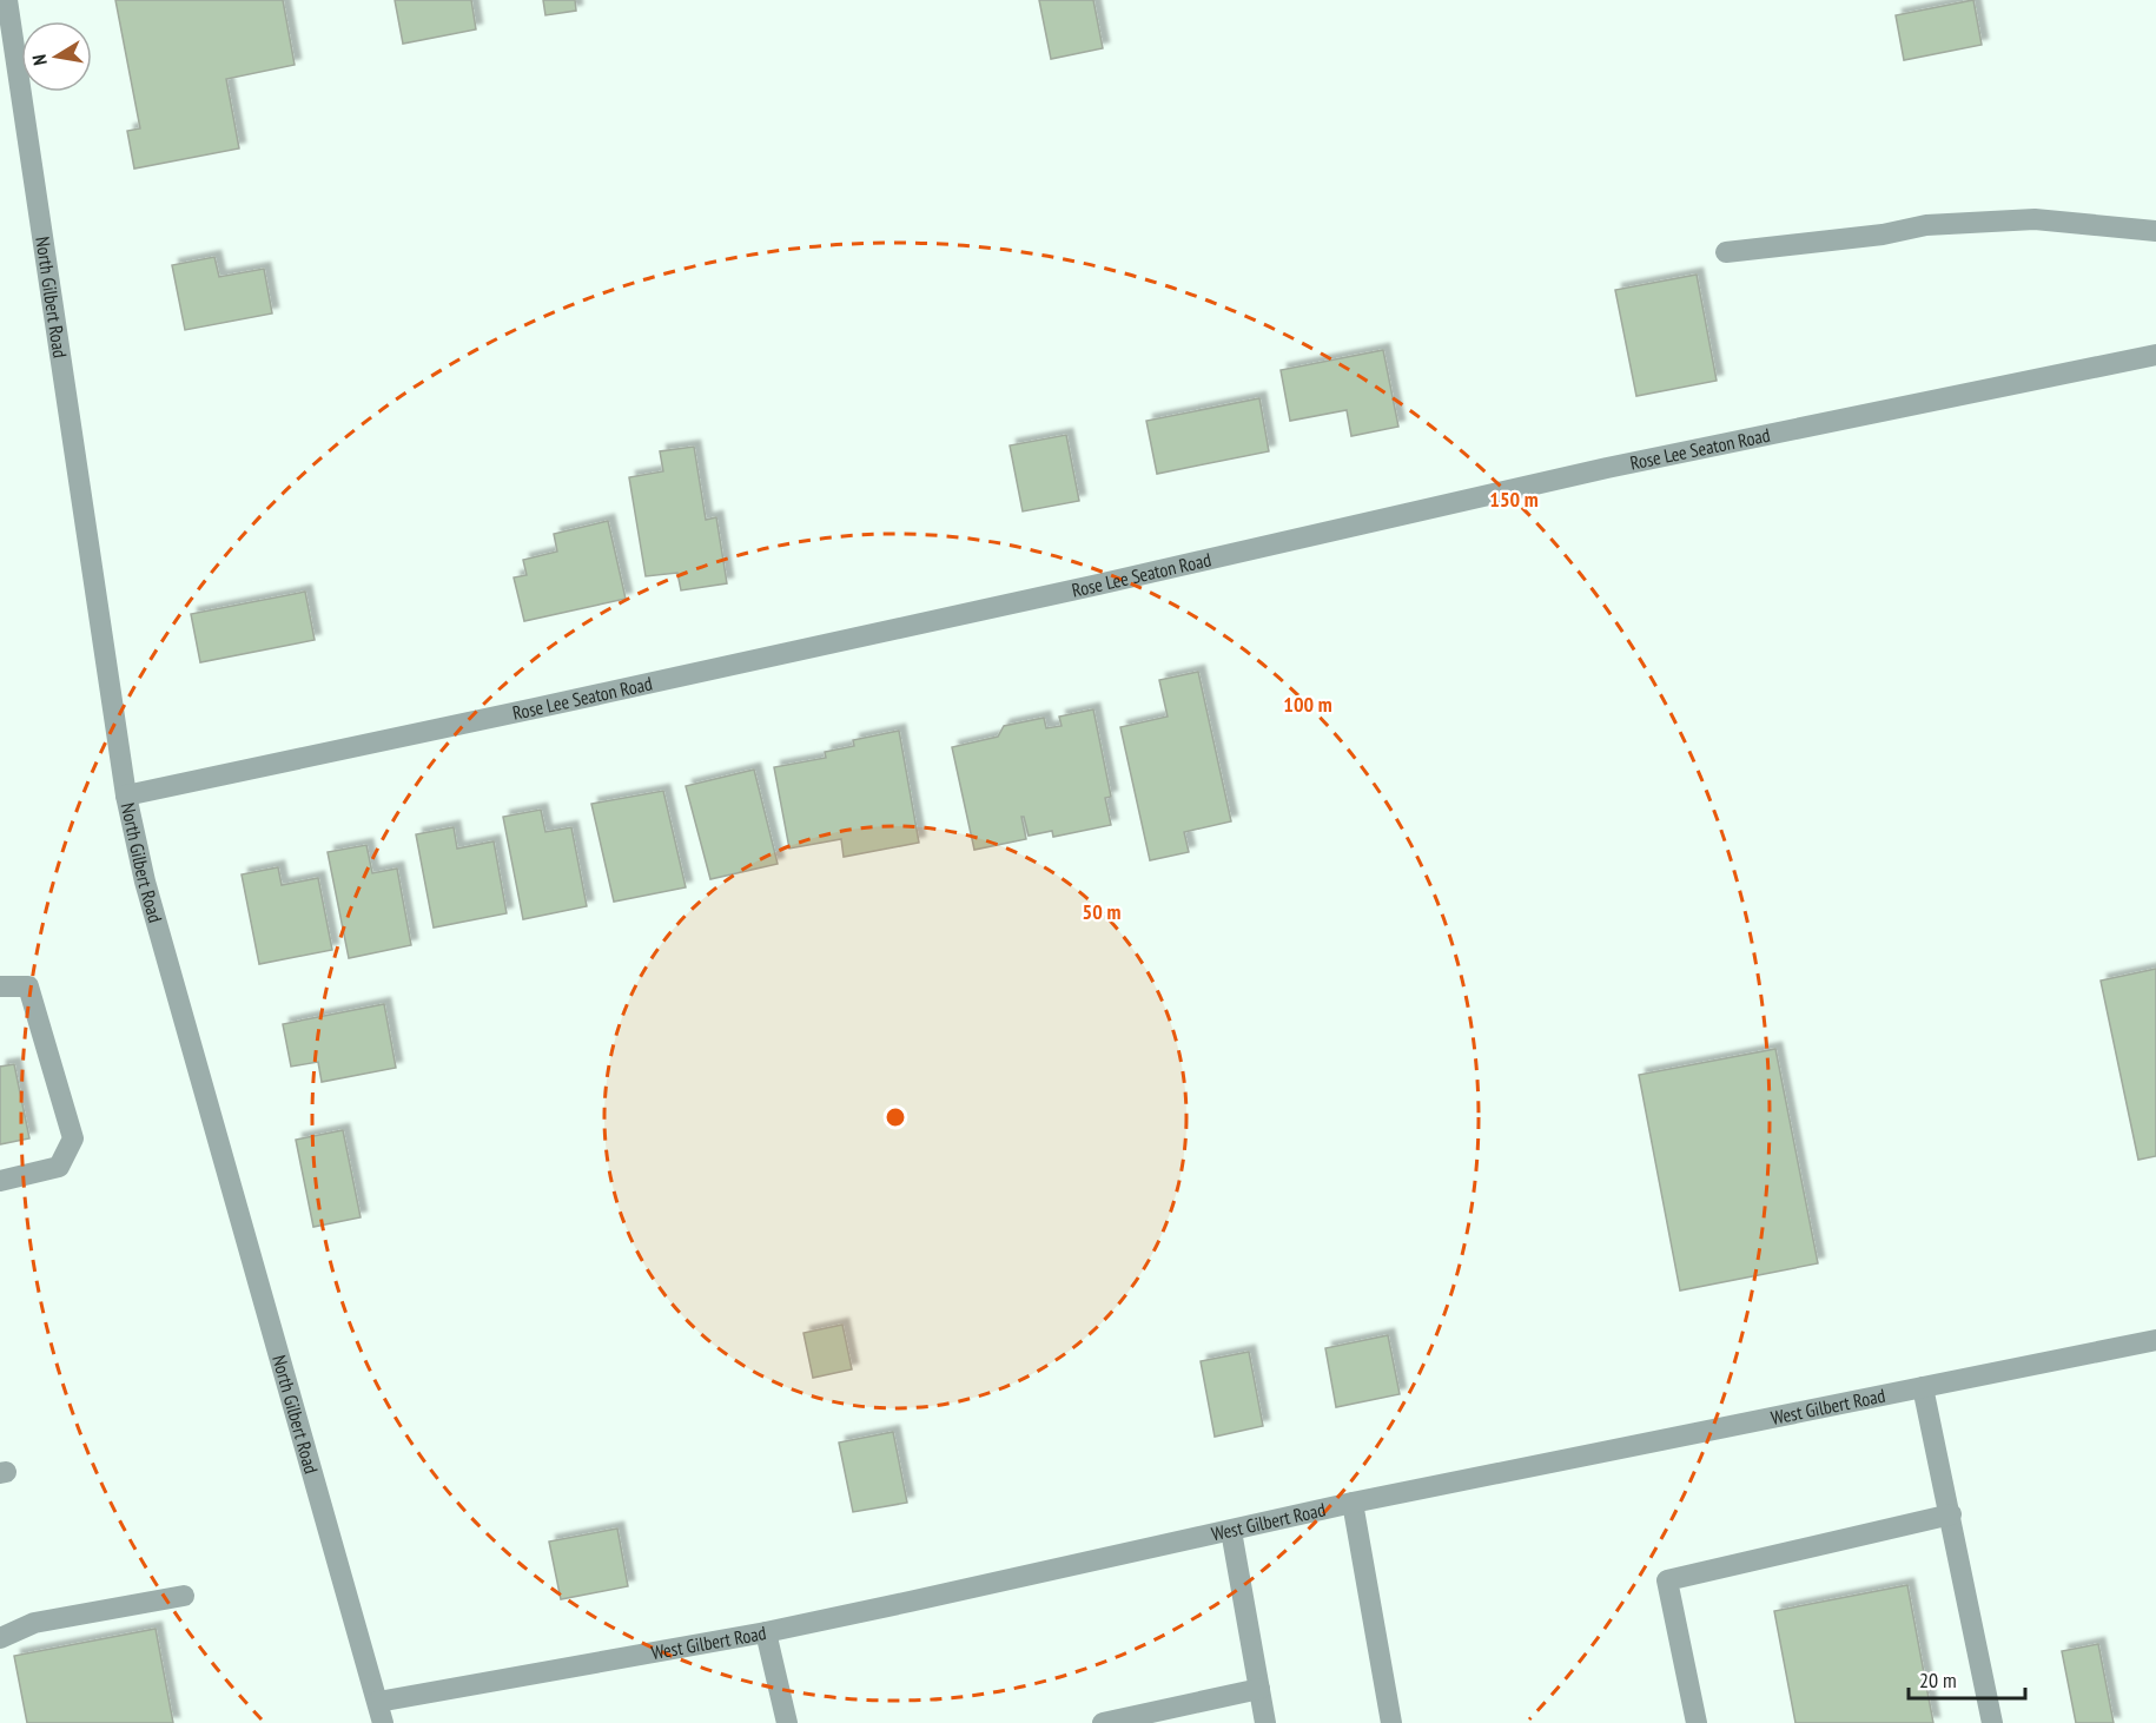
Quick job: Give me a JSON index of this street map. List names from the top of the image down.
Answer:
{
  "streets": {
    "street": ["North Gilbert Road", "Rose Lee Seaton Road", "West Gilbert Road"]
  },
  "crossings": [
    ["North Gilbert Road", "Rose Lee Seaton Road"],
    ["North Gilbert Road", "West Gilbert Road"]
  ],
  "scale_bar": "20 m",
  "north": "left",
  "rings": ["150 m", "100 m", "50 m"]
}
